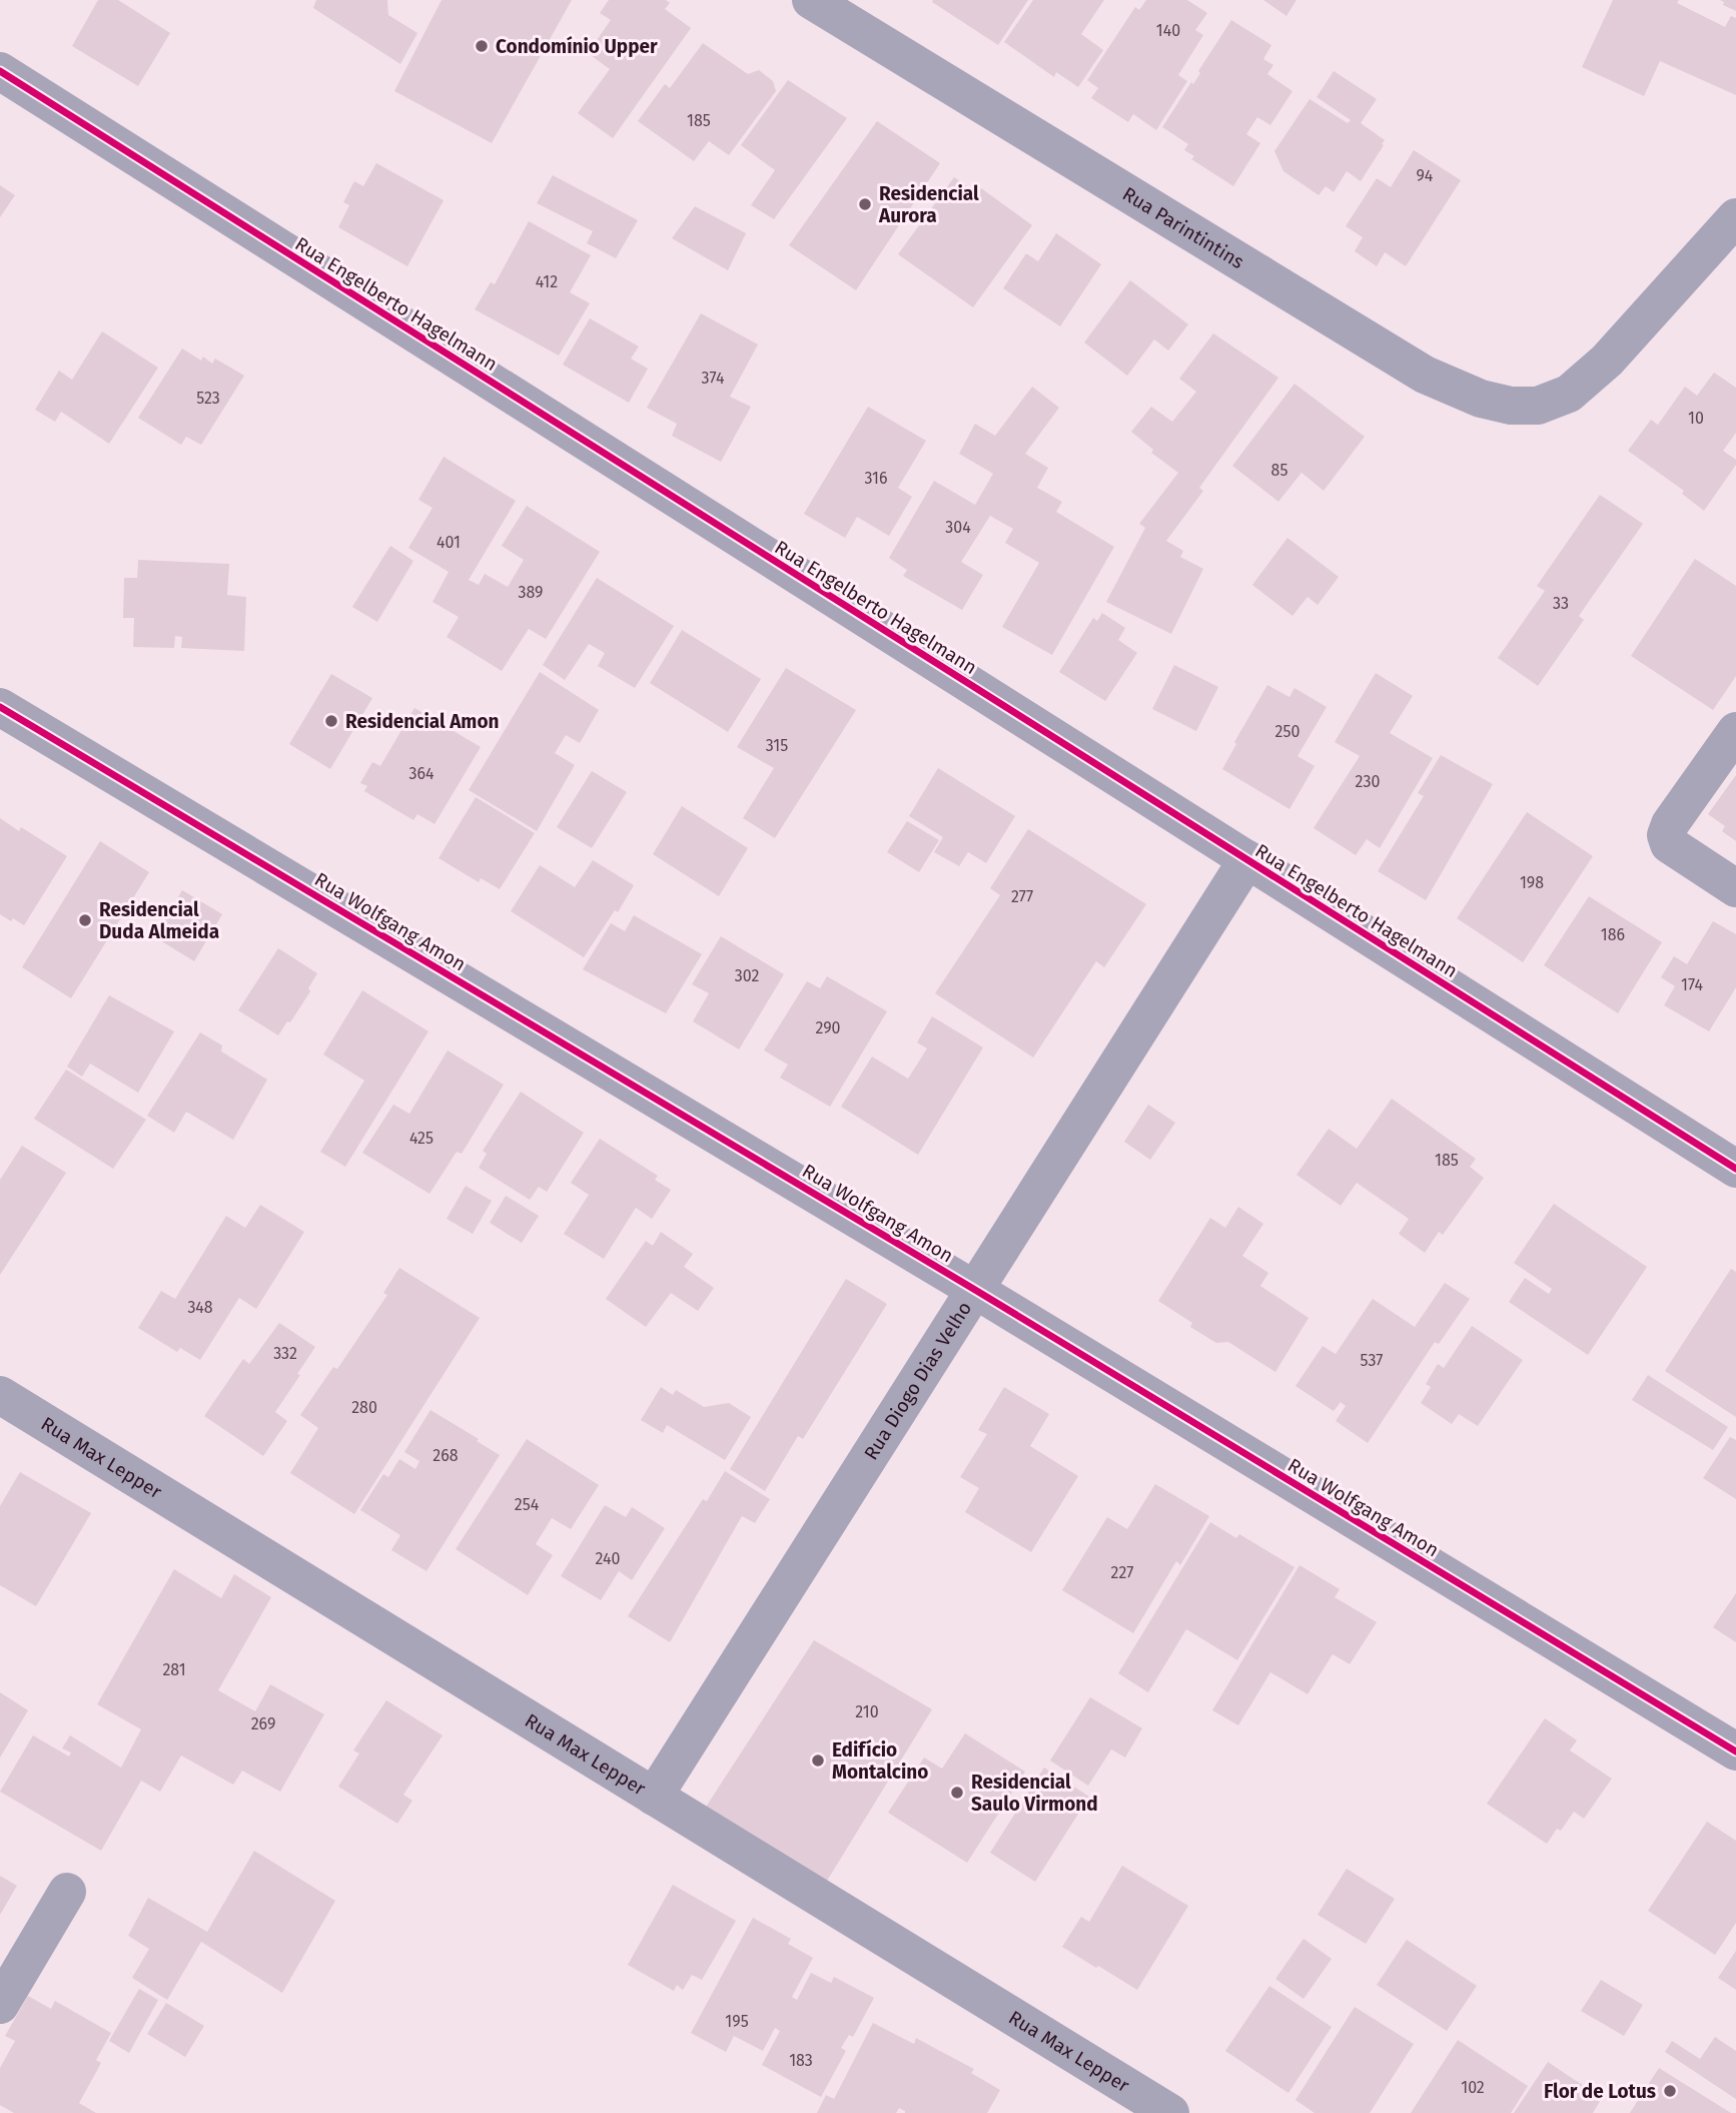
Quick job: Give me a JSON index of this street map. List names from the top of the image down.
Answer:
{
  "streets": {
    "street": [
      "Rua Parintintins",
      "Rua Engelberto Hagelmann",
      "Rua Wolfgang Amon",
      "Rua Diogo Dias Velho",
      "Rua Max Lepper"
    ]
  },
  "crossings": [
    ["Rua Engelberto Hagelmann", "Rua Diogo Dias Velho"],
    ["Rua Wolfgang Amon", "Rua Diogo Dias Velho"],
    ["Rua Diogo Dias Velho", "Rua Max Lepper"]
  ],
  "places": [
    "Condomínio Upper",
    "Residencial Aurora",
    "Residencial Amon",
    "Residencial Duda Almeida",
    "Edifício Montalcino",
    "Residencial Saulo Virmond",
    "Flor de Lotus"
  ],
  "house_numbers": [
    "140",
    "185",
    "94",
    "412",
    "374",
    "523",
    "10",
    "85",
    "316",
    "304",
    "401",
    "389",
    "33",
    "250",
    "315",
    "364",
    "230",
    "198",
    "277",
    "186",
    "302",
    "174",
    "290",
    "425",
    "185",
    "348",
    "332",
    "537",
    "280",
    "268",
    "254",
    "240",
    "227",
    "281",
    "210",
    "269",
    "195",
    "183",
    "102"
  ]
}
